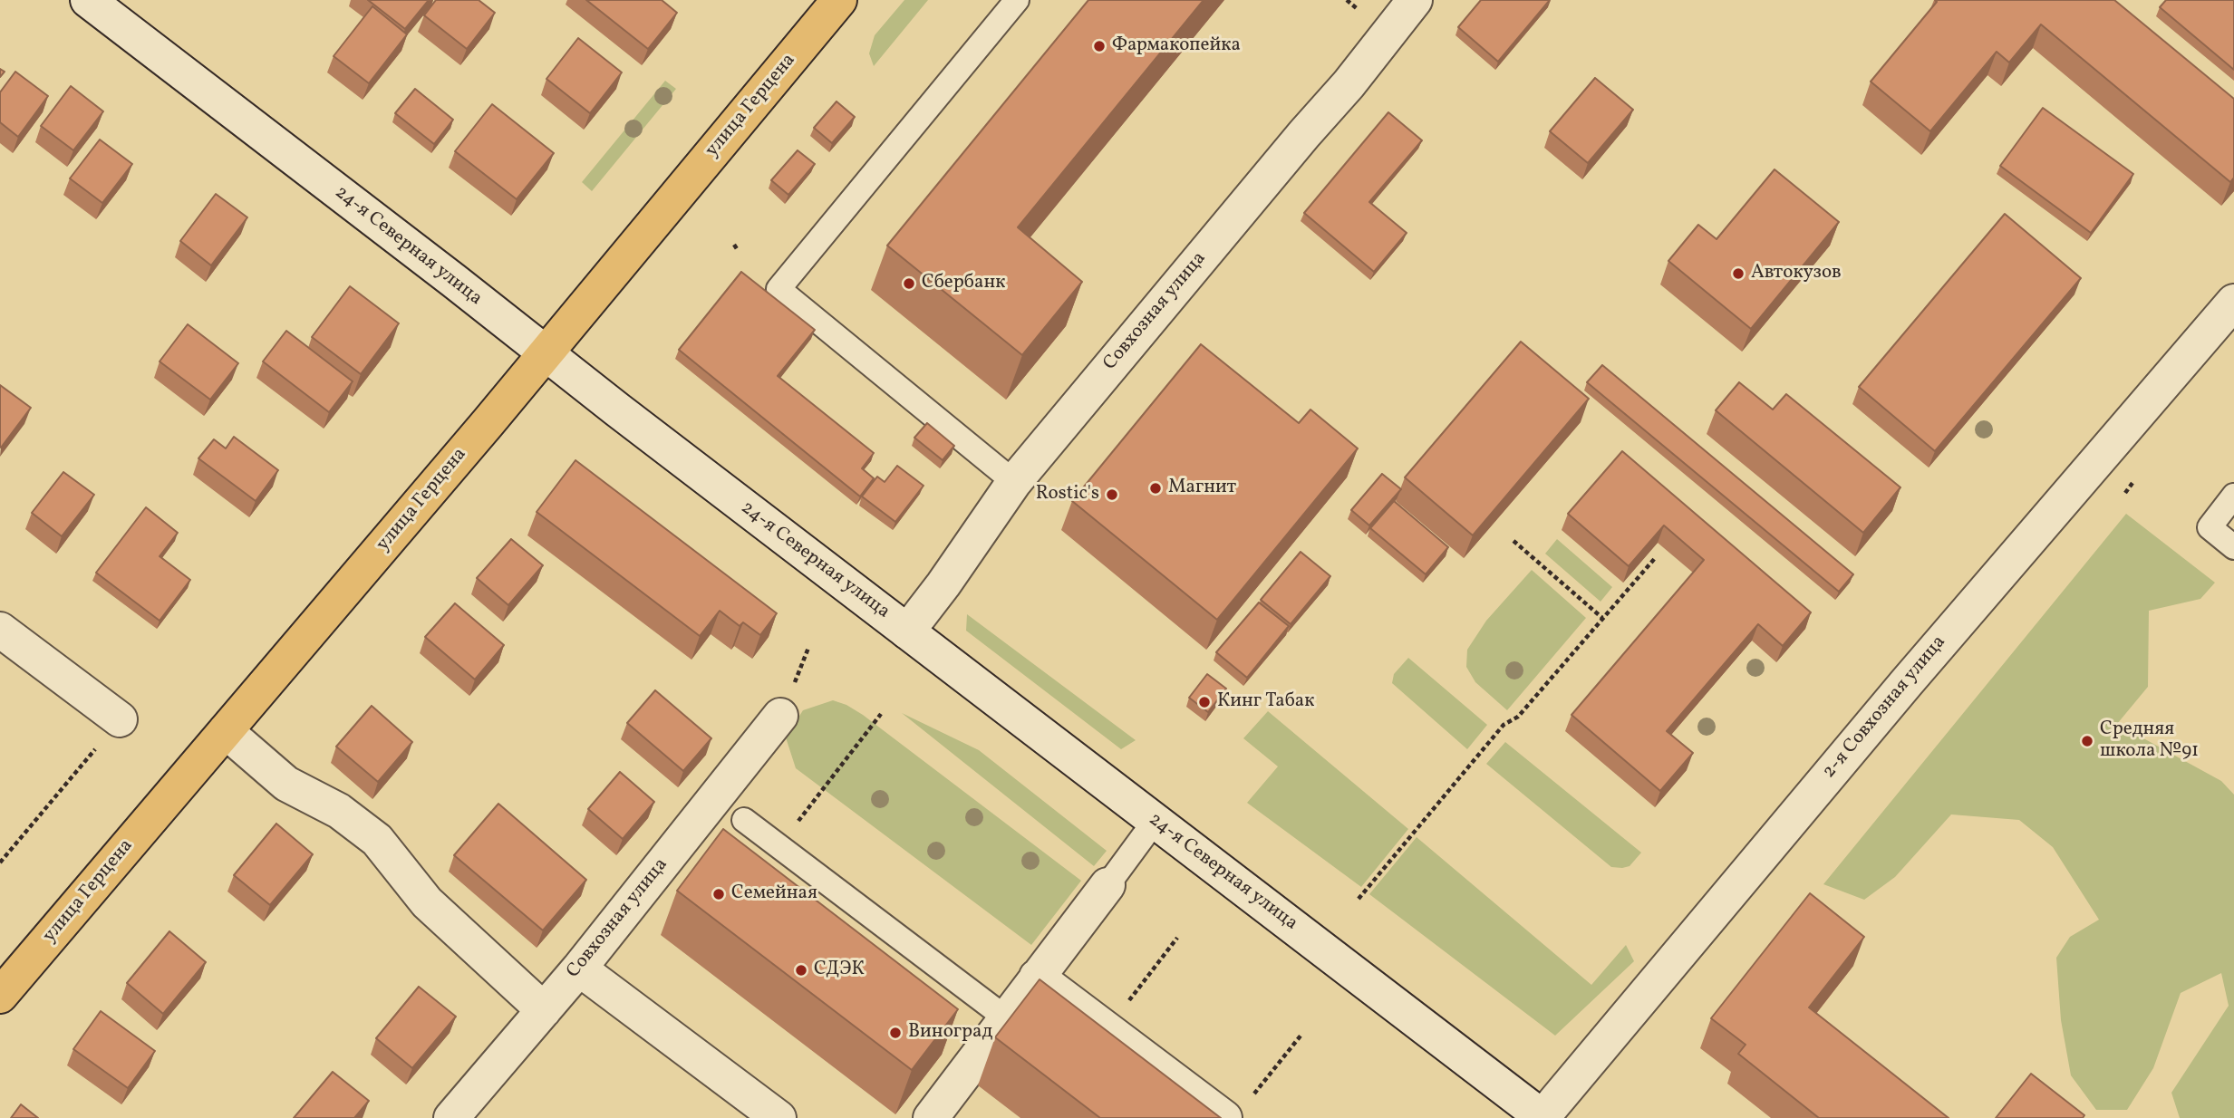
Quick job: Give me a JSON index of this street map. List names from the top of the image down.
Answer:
{
  "streets": {
    "main road": ["улица Герцена"],
    "street": ["24-я Северная улица", "Совхозная улица", "2-я Совхозная улица"]
  },
  "crossings": [
    ["улица Герцена", "24-я Северная улица"],
    ["24-я Северная улица", "Совхозная улица"],
    ["24-я Северная улица", "2-я Совхозная улица"]
  ],
  "places": [
    "Фармакопейка",
    "Автокузов",
    "Сбербанк",
    "Магнит",
    "Rostic's",
    "Кинг Табак",
    "Средняя школа №91",
    "Семейная",
    "СДЭК",
    "Виноград"
  ]
}
